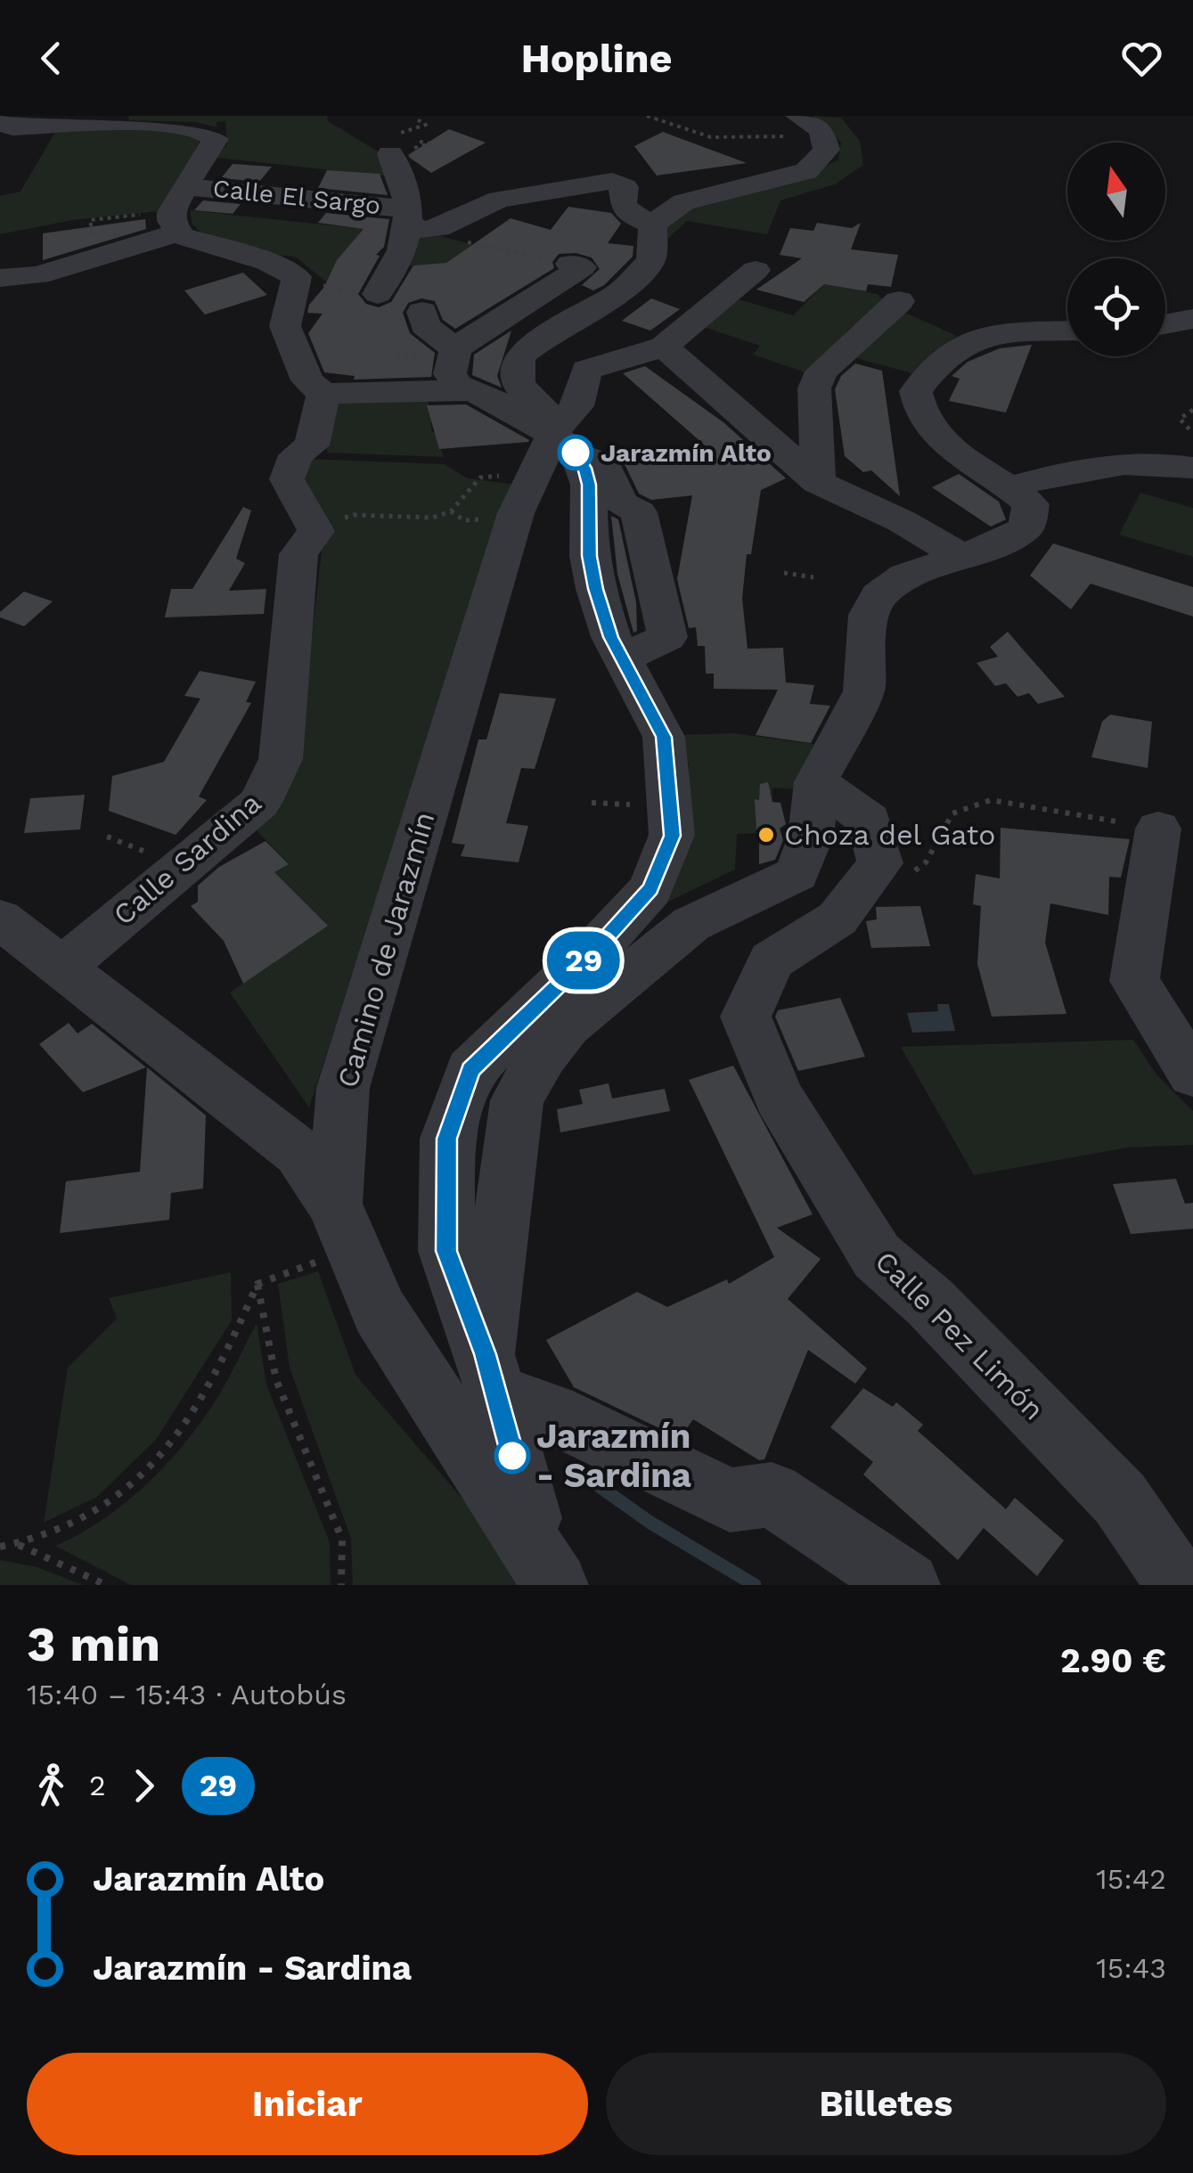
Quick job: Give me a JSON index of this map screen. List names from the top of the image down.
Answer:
{
  "streets": {
    "street": [
      "Calle El Sargo",
      "Calle Sardina",
      "Camino de Jarazmín",
      "Calle Pez Limón"
    ]
  },
  "places": ["Jarazmín Alto", "Choza del Gato", "Jarazmín - Sardina"],
  "lines": ["bus line 29"],
  "north": "top",
  "page": {
    "header": "Hopline",
    "on_map": "29",
    "heading": ["3 min", "15:40 – 15:43 · Autobús", "2.90 €"],
    "legs": ["2", "29"],
    "list": [
      {
        "name": "Jarazmín Alto",
        "value": "15:42"
      },
      {
        "name": "Jarazmín - Sardina",
        "value": "15:43"
      }
    ],
    "buttons": ["Iniciar", "Billetes"]
  }
}
